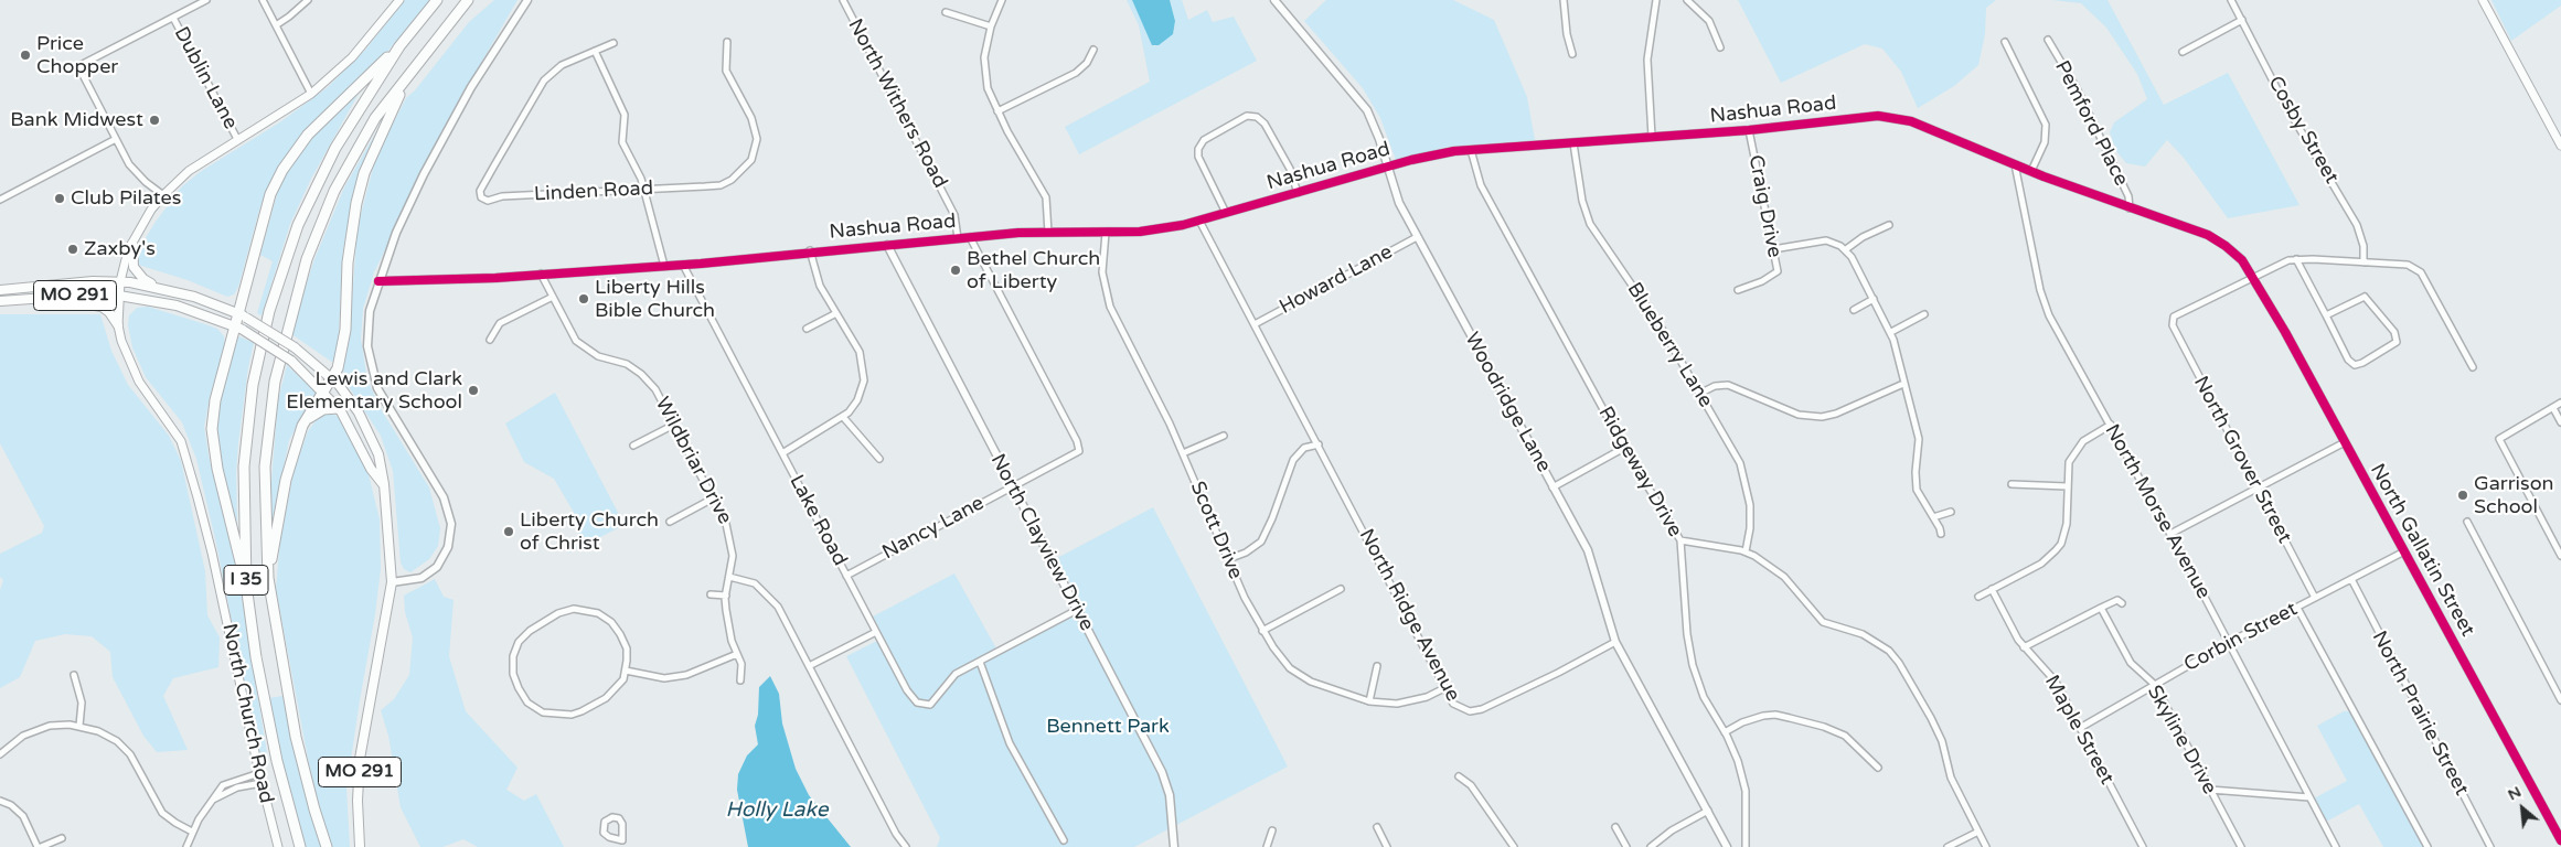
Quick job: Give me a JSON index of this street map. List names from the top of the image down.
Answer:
{
  "streets": {
    "highway": ["I 35"],
    "main road": ["MO 291", "North Church Road"],
    "street": [
      "Dublin Lane",
      "North Withers Road",
      "Nashua Road",
      "Pemford Place",
      "Cosby Street",
      "Linden Road",
      "Craig Drive",
      "Howard Lane",
      "Blueberry Lane",
      "Woodridge Lane",
      "North Grover Street",
      "Wildbriar Drive",
      "Ridgeway Drive",
      "North Morse Avenue",
      "Lake Road",
      "Nancy Lane",
      "Scott Drive",
      "North Clayview Drive",
      "North Gallatin Street",
      "North Ridge Avenue",
      "Corbin Street",
      "North Prairie Street",
      "Maple Street",
      "Skyline Drive"
    ]
  },
  "crossings": [
    ["Dublin Lane", "North Church Road"],
    ["North Withers Road", "Nashua Road"],
    ["Nashua Road", "Pemford Place"],
    ["Nashua Road", "Craig Drive"],
    ["Nashua Road", "Blueberry Lane"],
    ["Nashua Road", "Woodridge Lane"],
    ["Nashua Road", "North Grover Street"],
    ["Nashua Road", "Wildbriar Drive"],
    ["Nashua Road", "Ridgeway Drive"],
    ["Nashua Road", "North Morse Avenue"],
    ["Nashua Road", "Lake Road"],
    ["Nashua Road", "Nancy Lane"],
    ["Nashua Road", "Scott Drive"],
    ["Nashua Road", "North Clayview Drive"],
    ["Nashua Road", "North Gallatin Street"],
    ["Nashua Road", "North Ridge Avenue"],
    ["Howard Lane", "Woodridge Lane"],
    ["Howard Lane", "North Ridge Avenue"],
    ["MO 291", "North Church Road"],
    ["Woodridge Lane", "North Ridge Avenue"],
    ["North Grover Street", "North Gallatin Street"],
    ["North Grover Street", "Corbin Street"],
    ["North Morse Avenue", "Corbin Street"],
    ["Lake Road", "Nancy Lane"],
    ["Nancy Lane", "North Clayview Drive"],
    ["Scott Drive", "North Ridge Avenue"],
    ["North Gallatin Street", "Corbin Street"],
    ["Corbin Street", "North Prairie Street"],
    ["Corbin Street", "Maple Street"],
    ["Corbin Street", "Skyline Drive"]
  ],
  "water": ["Holly Lake"],
  "parks": ["Bennett Park"],
  "places": [
    "Price Chopper",
    "Bank Midwest",
    "Club Pilates",
    "Zaxby's",
    "Bethel Church of Liberty",
    "Liberty Hills Bible Church",
    "Lewis and Clark Elementary School",
    "Garrison School",
    "Liberty Church of Christ"
  ],
  "north": "top left"
}
